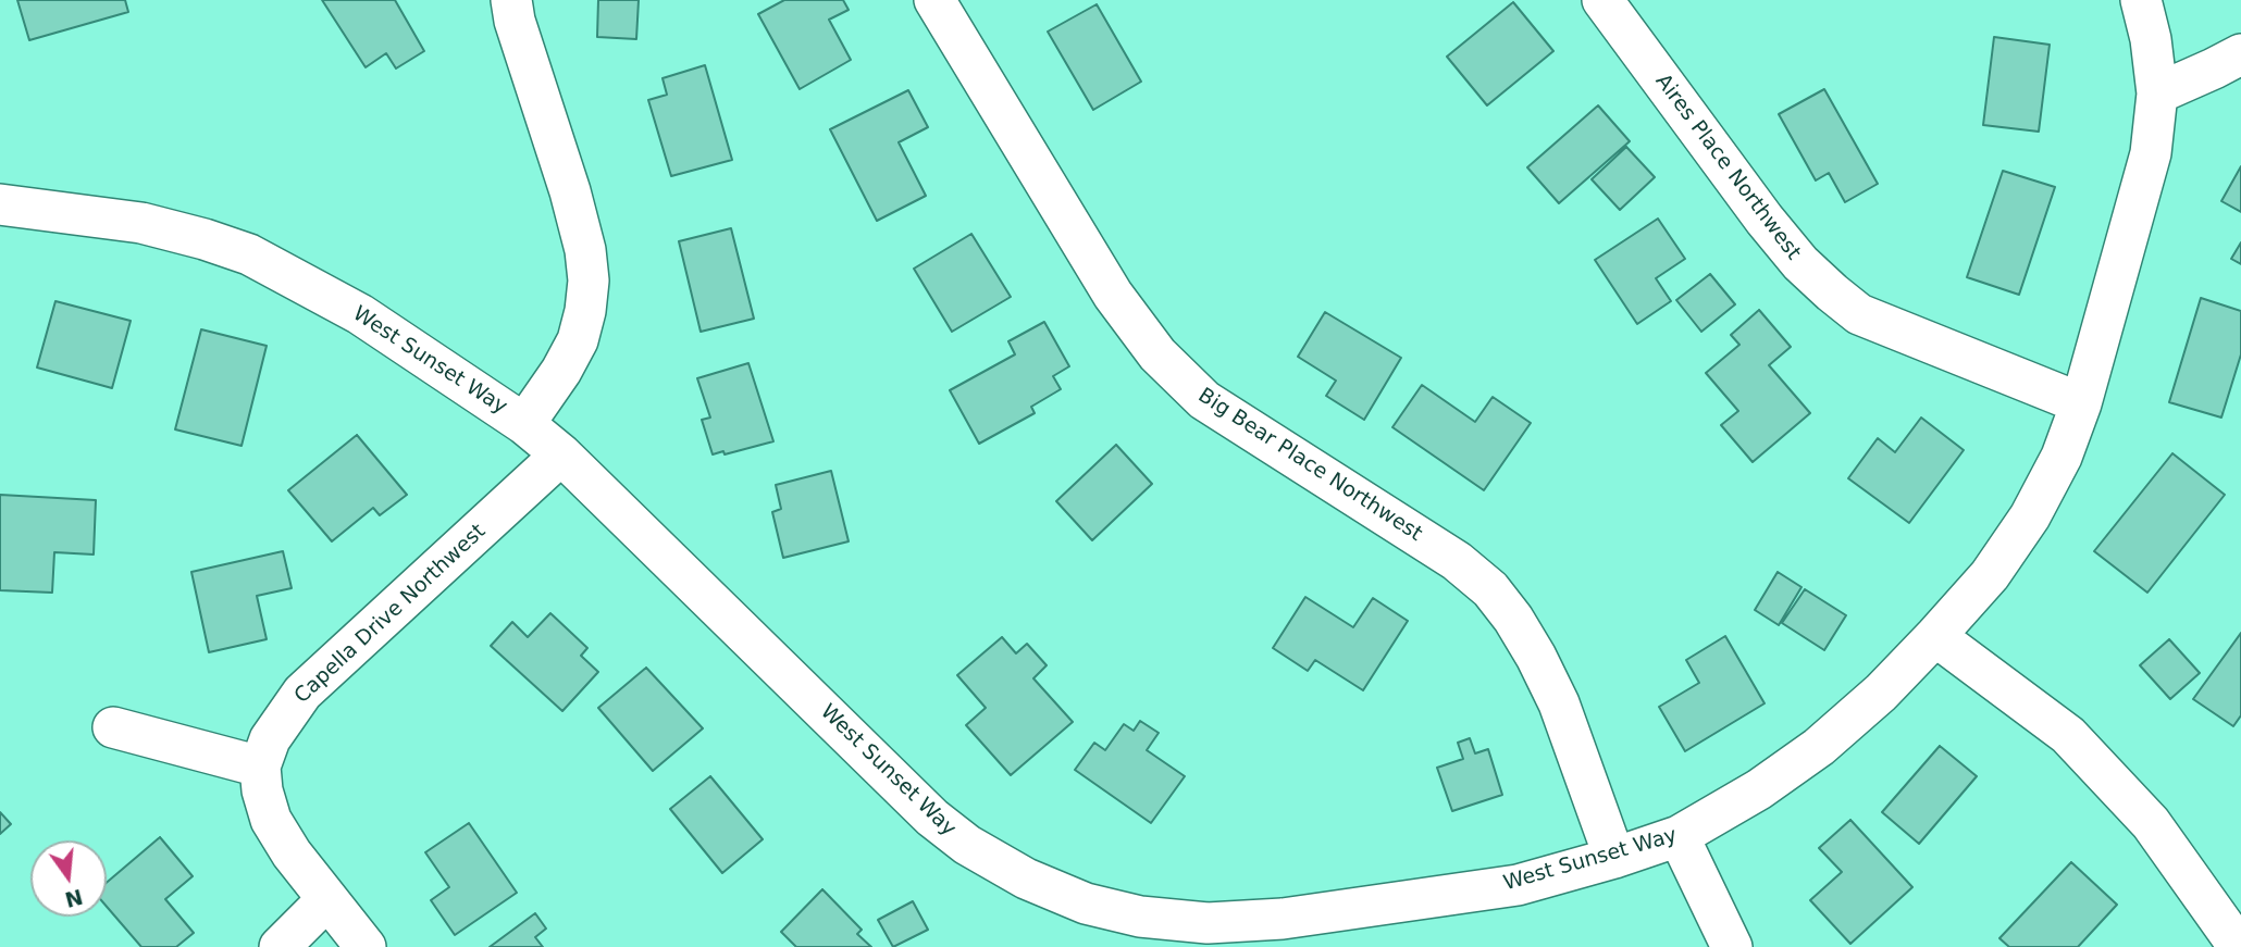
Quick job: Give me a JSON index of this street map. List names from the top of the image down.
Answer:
{
  "streets": {
    "street": [
      "Aires Place Northwest",
      "West Sunset Way",
      "Big Bear Place Northwest",
      "Capella Drive Northwest"
    ]
  },
  "crossings": [
    ["Aires Place Northwest", "West Sunset Way"],
    ["West Sunset Way", "Big Bear Place Northwest"],
    ["West Sunset Way", "Capella Drive Northwest"]
  ],
  "north": "bottom"
}
